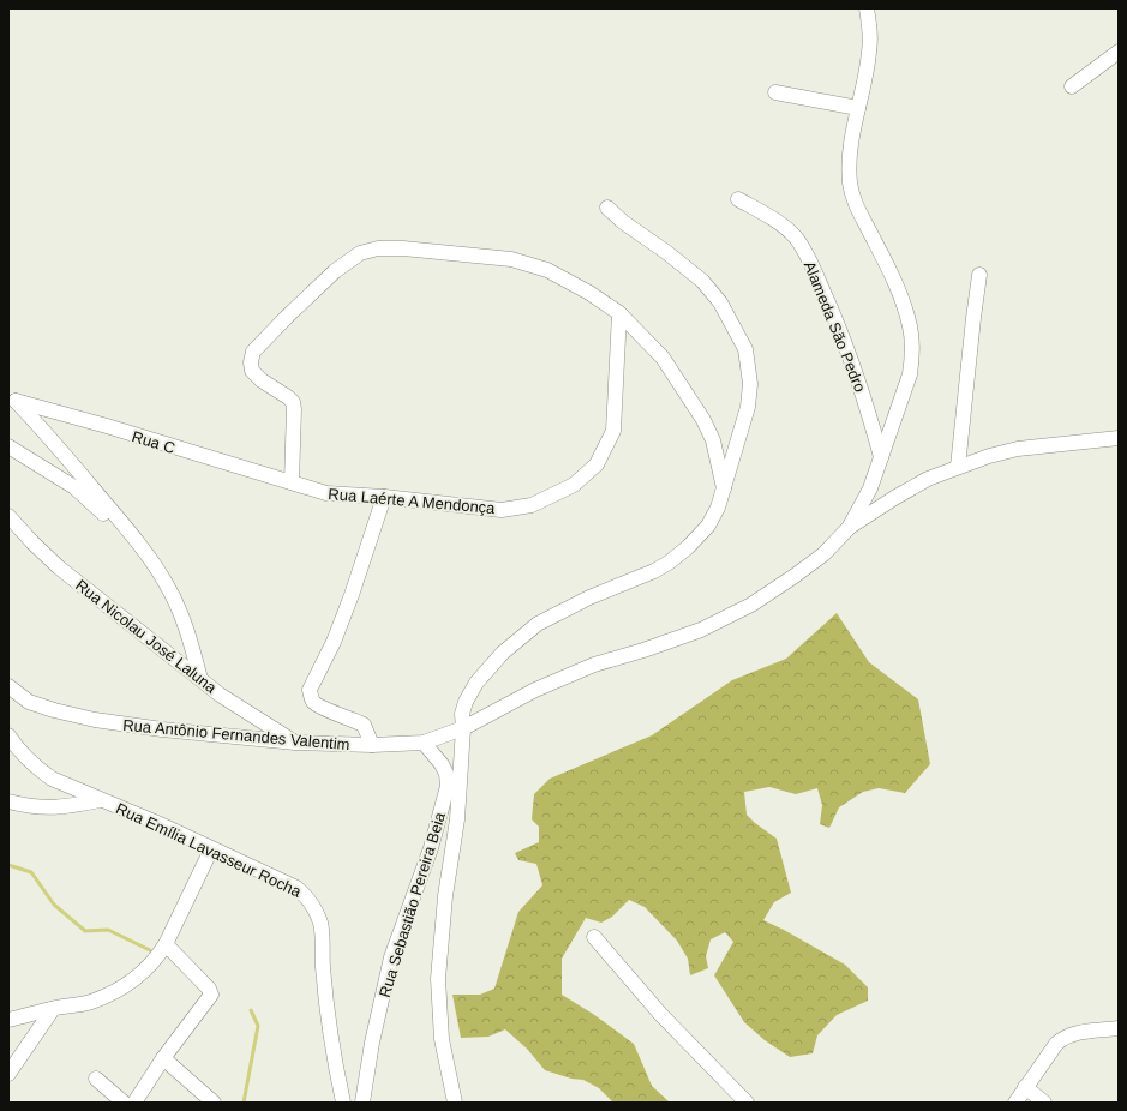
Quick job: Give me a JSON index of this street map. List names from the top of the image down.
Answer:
{
  "streets": {
    "street": [
      "Alameda São Pedro",
      "Rua C",
      "Rua Laérte A Mendonça",
      "Rua Nicolau José Laluna",
      "Rua Antônio Fernandes Valentim",
      "Rua Emília Lavasseur Rocha",
      "Rua Sebastião Pereira Beia"
    ]
  },
  "crossings": [
    ["Alameda São Pedro", "Rua Antônio Fernandes Valentim"],
    ["Rua C", "Rua Laérte A Mendonça"],
    ["Rua Nicolau José Laluna", "Rua Antônio Fernandes Valentim"],
    ["Rua Antônio Fernandes Valentim", "Rua Sebastião Pereira Beia"]
  ]
}
